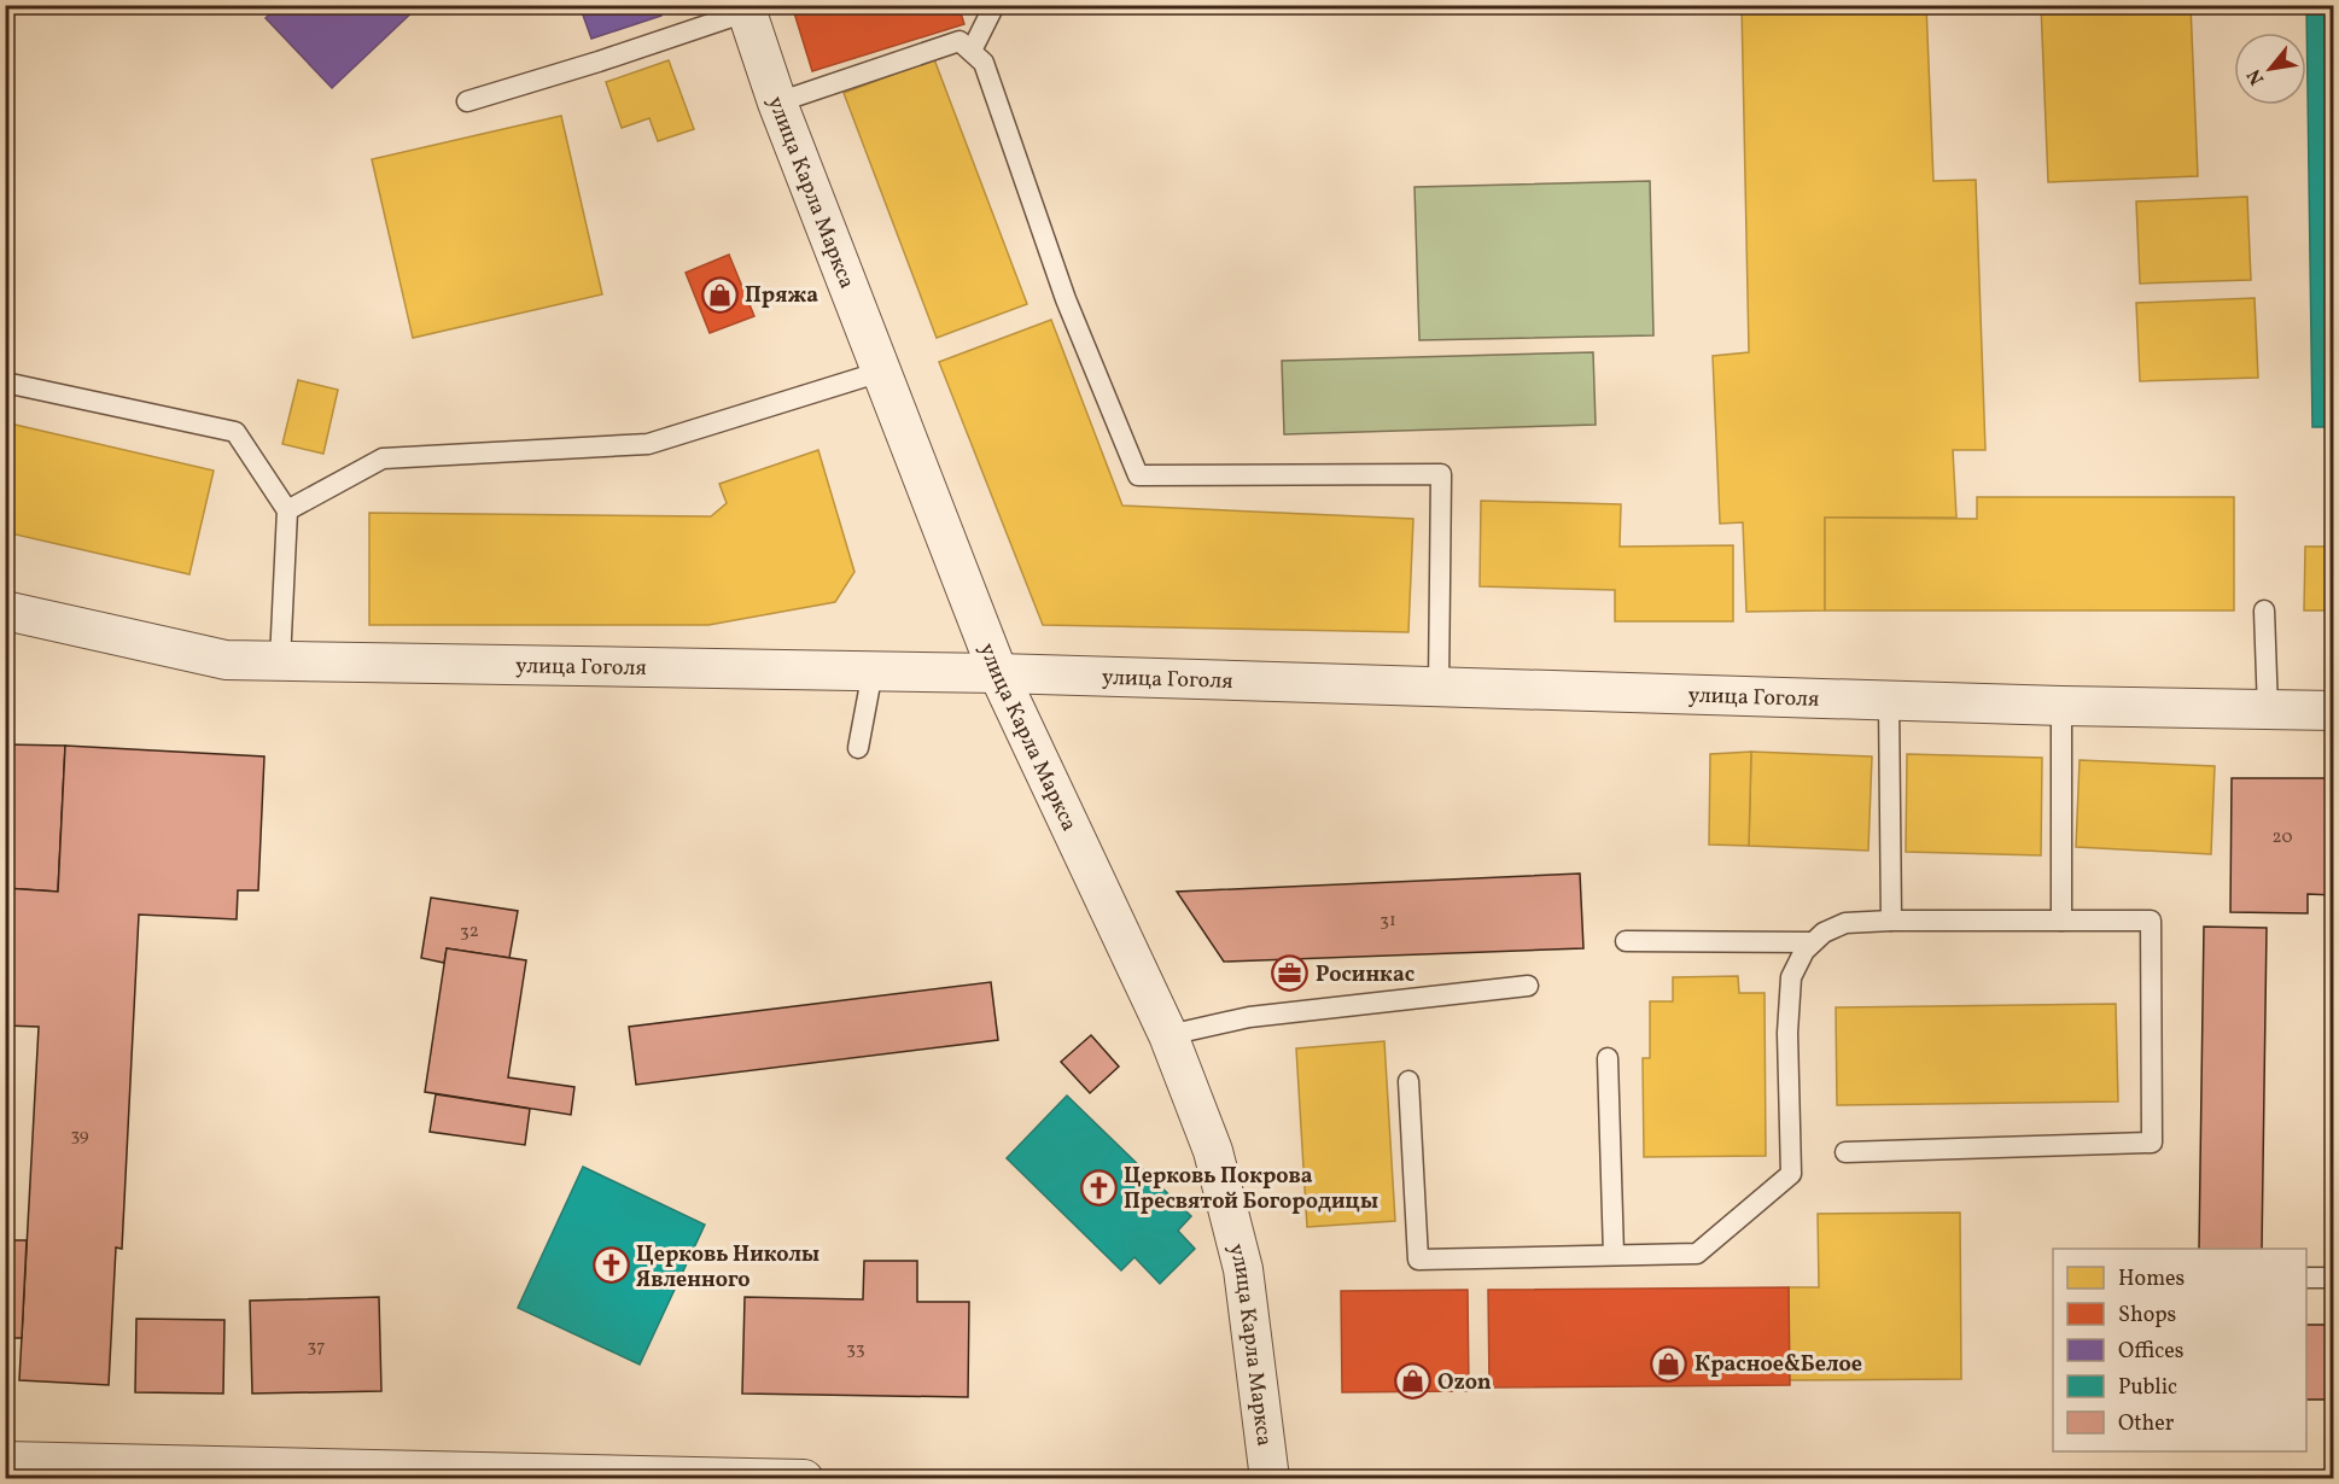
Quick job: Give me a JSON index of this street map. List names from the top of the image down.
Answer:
{
  "streets": {
    "street": ["улица Карла Маркса", "улица Гоголя"]
  },
  "crossings": [
    ["улица Карла Маркса", "улица Гоголя"]
  ],
  "places": {
    "shop": ["Пряжа", "Красное&Белое", "Ozon"],
    "office": ["Росинкас"],
    "church": ["Церковь Покрова Пресвятой Богородицы", "Церковь Николы Явленного"]
  },
  "house_numbers": [
    "20",
    "31",
    "32",
    "39",
    "37",
    "33"
  ],
  "legend": [
    "Homes",
    "Shops",
    "Offices",
    "Public",
    "Other"
  ],
  "north": "bottom left"
}
